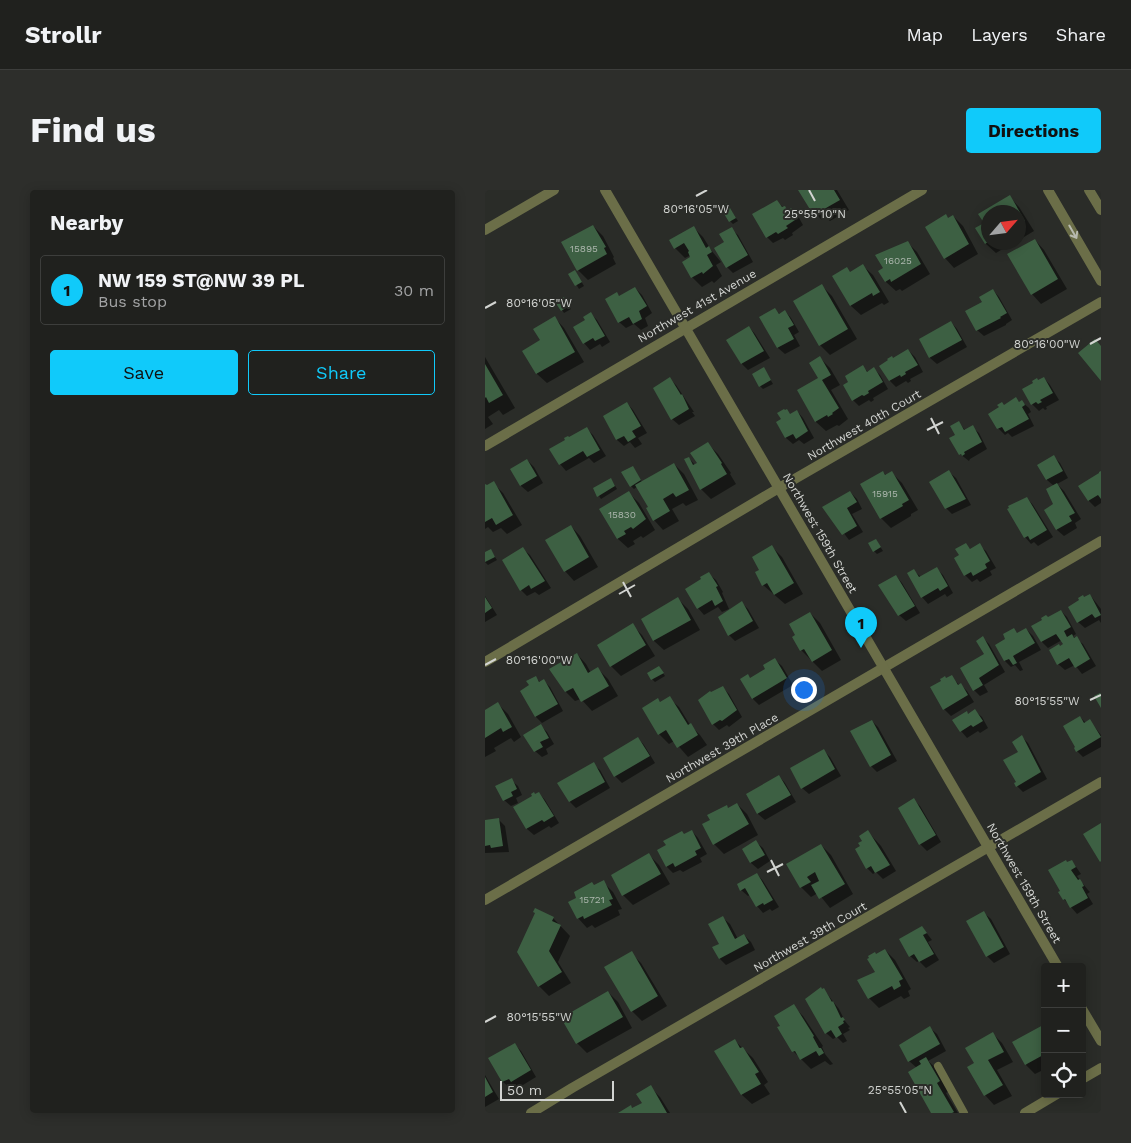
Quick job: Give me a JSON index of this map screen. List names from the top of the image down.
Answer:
{
  "streets": {
    "street": [
      "Northwest 41st Avenue",
      "Northwest 40th Court",
      "Northwest 159th Street",
      "Northwest 39th Place",
      "Northwest 39th Court"
    ]
  },
  "crossings": [
    ["Northwest 41st Avenue", "Northwest 159th Street"],
    ["Northwest 40th Court", "Northwest 159th Street"],
    ["Northwest 159th Street", "Northwest 39th Place"],
    ["Northwest 159th Street", "Northwest 39th Court"]
  ],
  "house_numbers": [
    "15895",
    "16025",
    "15915",
    "15830",
    "15721"
  ],
  "scale_bar": "50 m",
  "north": "top right",
  "page": {
    "header": "Strollr",
    "nav": ["Map", "Layers", "Share"],
    "buttons": [
      "Directions",
      ["Save", "Share"]
    ],
    "title": "Find us",
    "heading": "Nearby",
    "list": [
      {
        "mark": "1",
        "name": "NW 159 ST@NW 39 PL",
        "note": "Bus stop",
        "value": "30 m"
      }
    ],
    "pins": "1",
    "map_buttons": ["+", "−"],
    "scale": "50 m"
  },
  "coordinates": [
    "80°16'05\"W",
    "25°55'10\"N",
    "80°16'00\"W",
    "80°15'55\"W",
    "25°55'05\"N"
  ]
}
